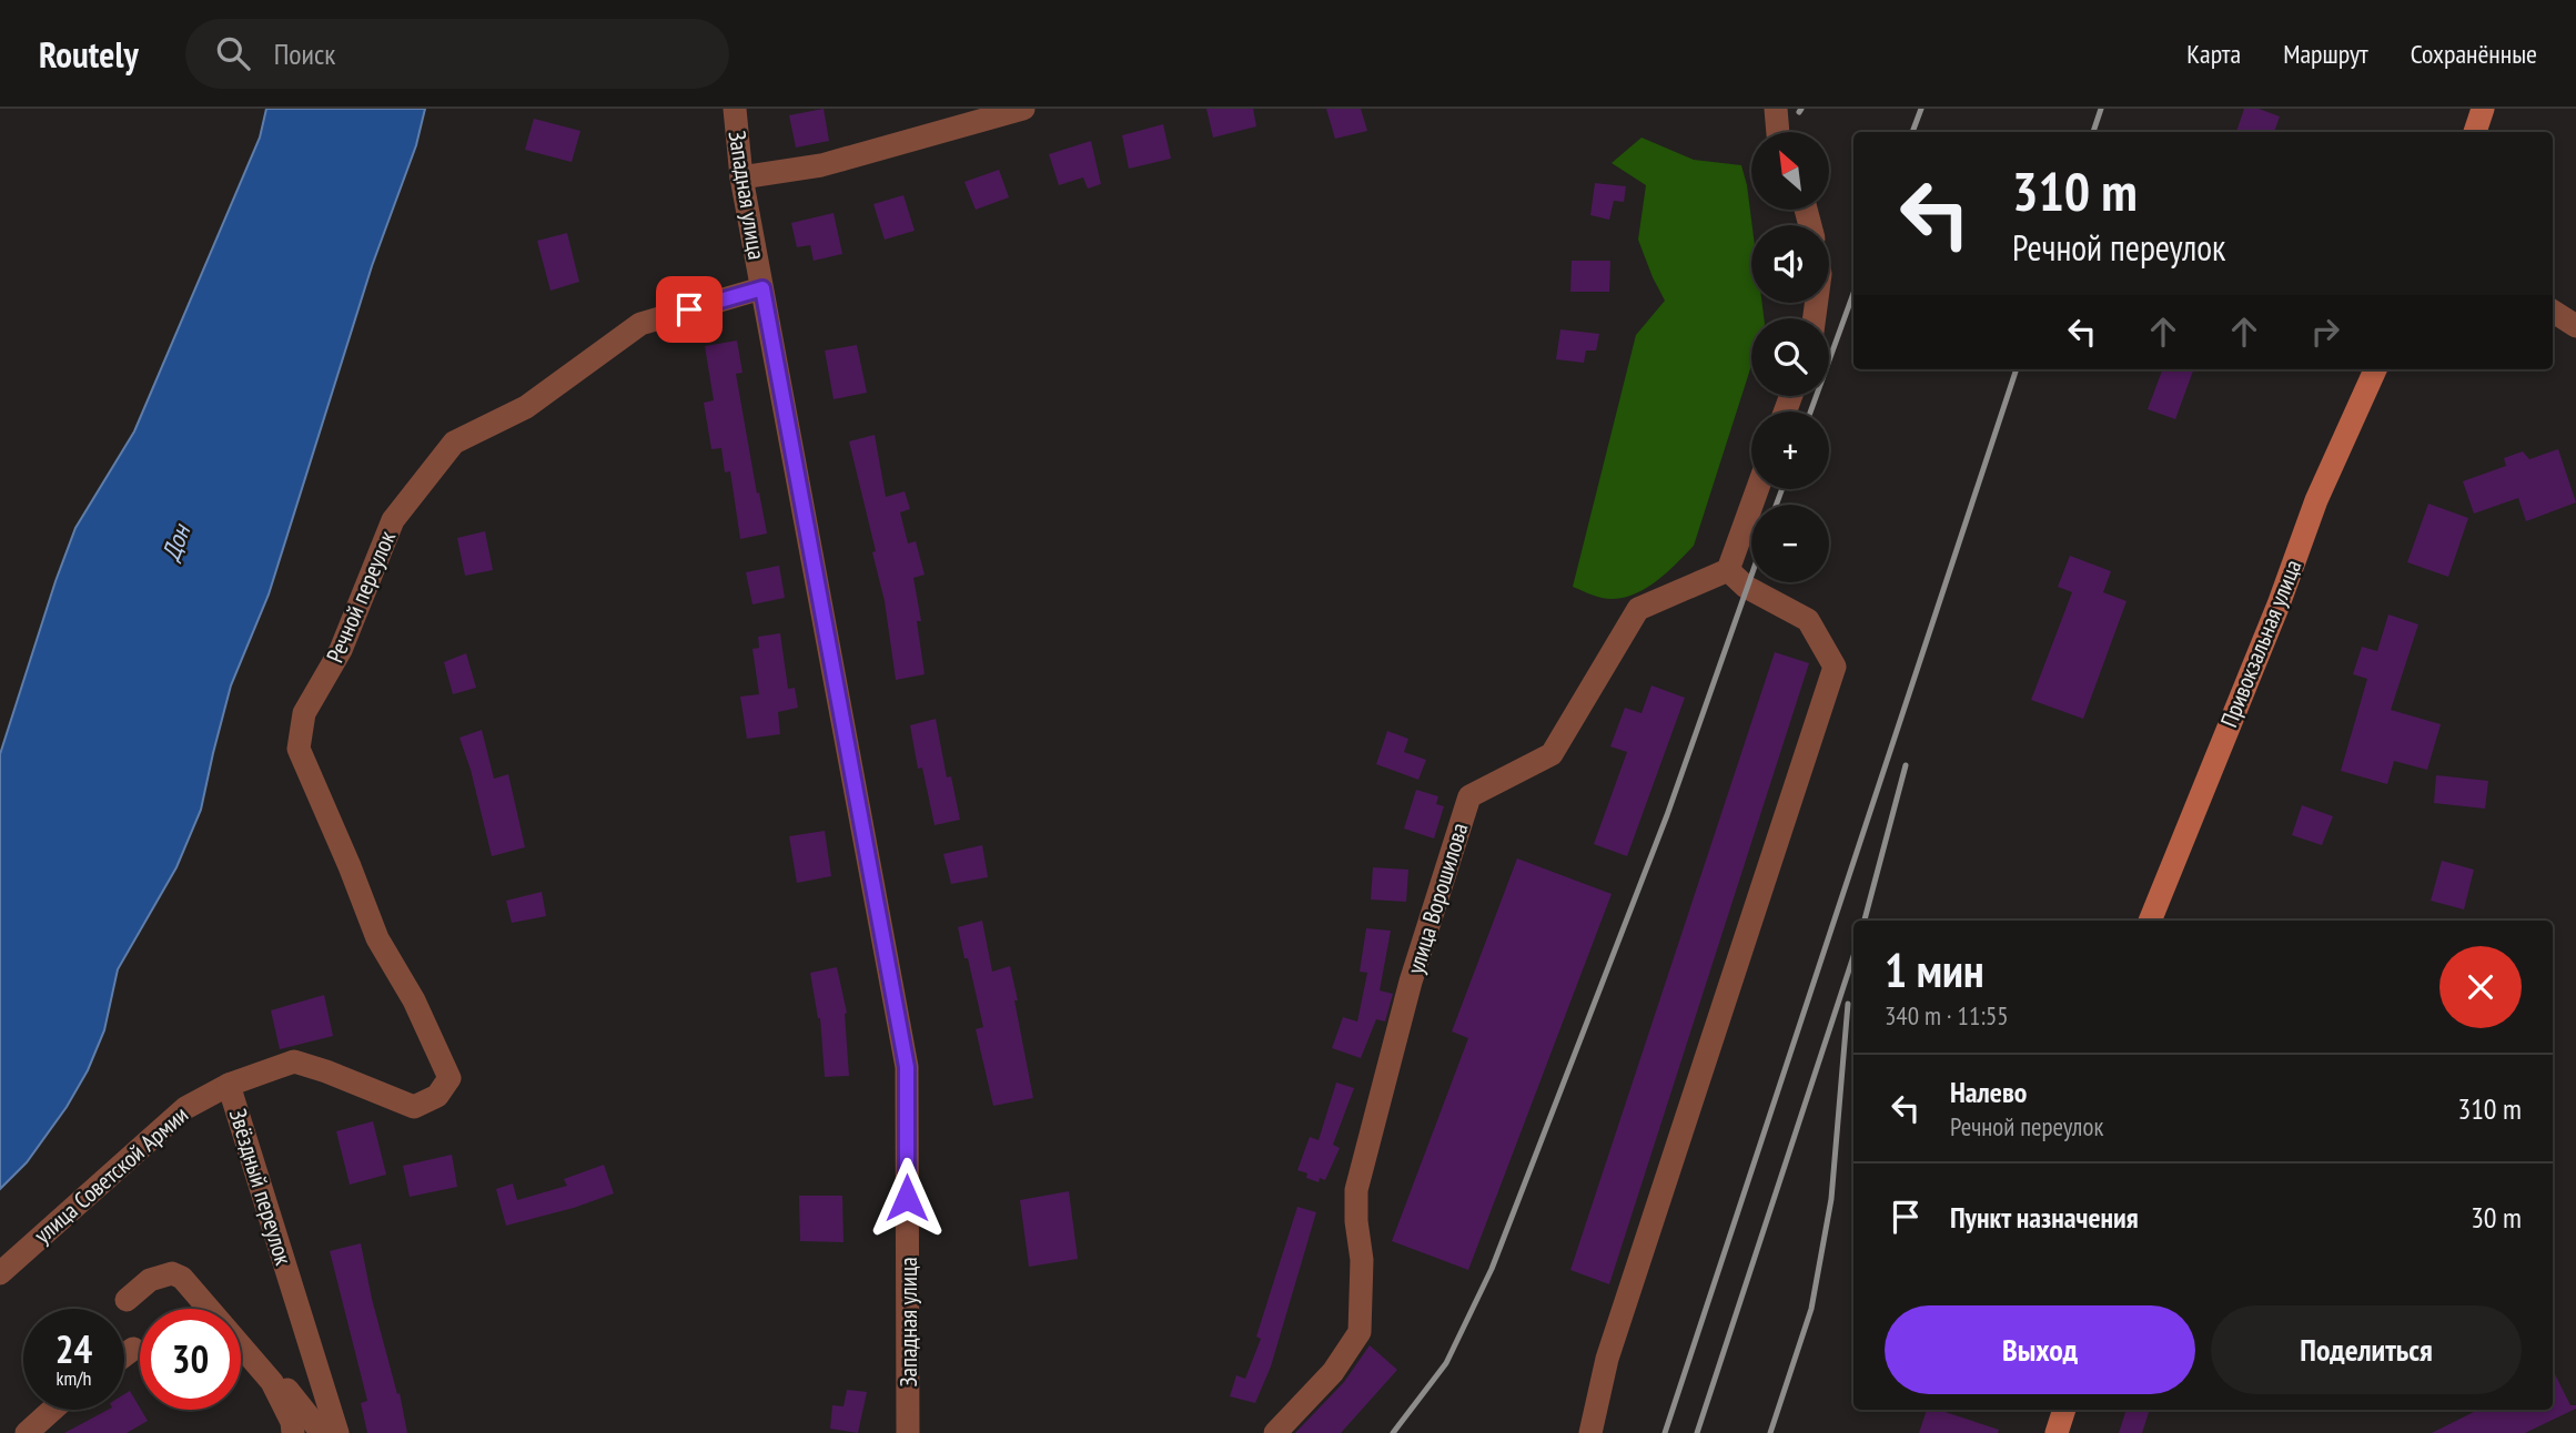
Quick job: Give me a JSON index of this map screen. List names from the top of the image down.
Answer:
{
  "streets": {
    "main road": ["Привокзальная улица"],
    "street": [
      "Западная улица",
      "Речной переулок",
      "улица Ворошилова",
      "улица Советской Армии",
      "Звёздный переулок"
    ]
  },
  "crossings": [
    ["Западная улица", "Речной переулок"],
    ["Речной переулок", "Звёздный переулок"],
    ["улица Советской Армии", "Звёздный переулок"]
  ],
  "water": ["Дон"],
  "north": "top left",
  "page": {
    "header": "Routely",
    "search": "Поиск",
    "nav": ["Карта", "Маршрут", "Сохранённые"],
    "map_buttons": ["+", "−"],
    "turn": ["310 m", "Речной переулок"],
    "heading": ["1 мин", "340 m · 11:55"],
    "list": [
      {
        "name": "Налево",
        "note": "Речной переулок",
        "value": "310 m"
      },
      {
        "name": "Пункт назначения",
        "value": "30 m"
      }
    ],
    "buttons": ["Выход", "Поделиться"],
    "speed": "24 km/h",
    "limit": "30"
  }
}
